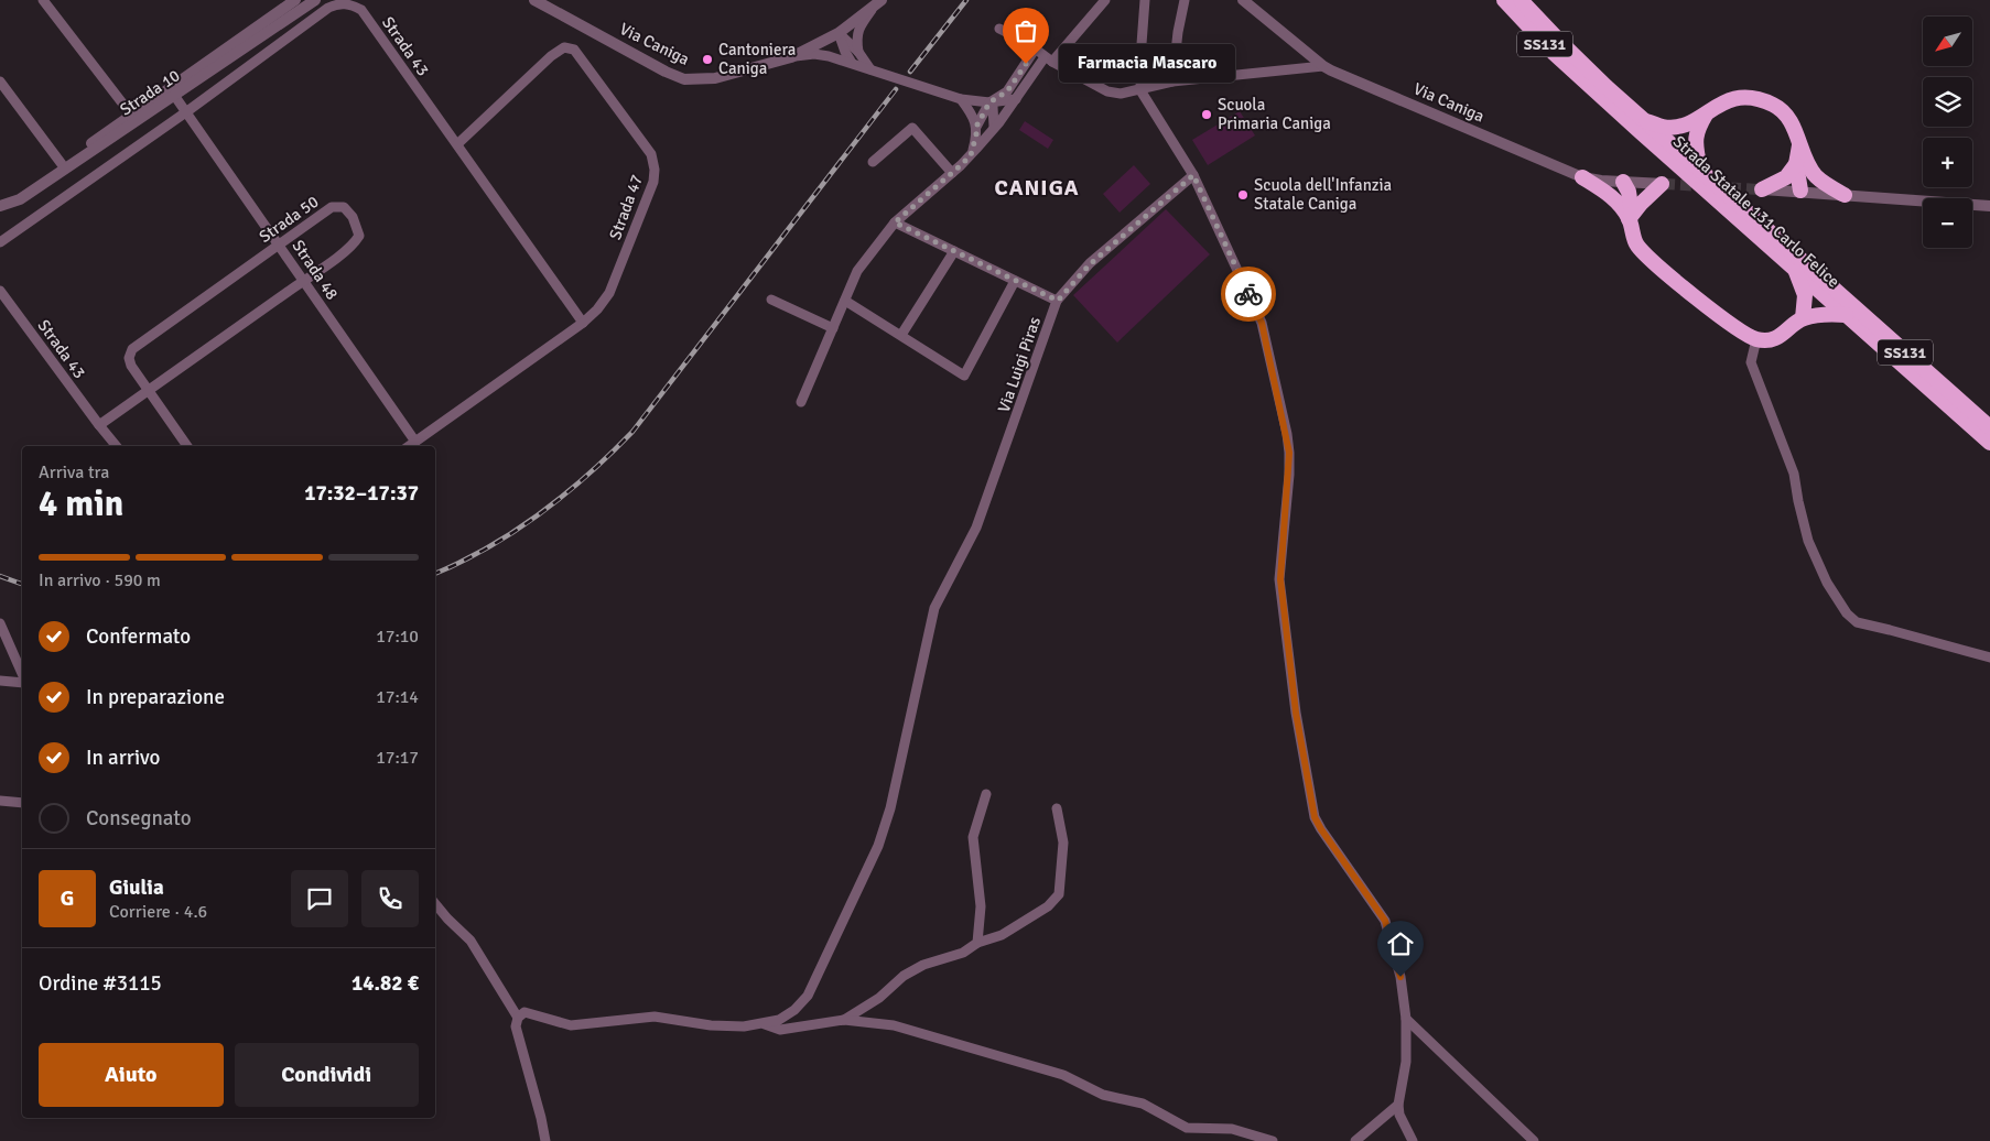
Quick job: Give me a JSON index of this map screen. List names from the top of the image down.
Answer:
{
  "streets": {
    "highway": ["SS131", "Strada Statale 131 Carlo Felice"],
    "street": [
      "Via Caniga",
      "Strada 43",
      "Strada 10",
      "Strada 47",
      "Strada 50",
      "Strada 48",
      "Via Luigi Piras"
    ]
  },
  "crossings": [
    ["Strada 43", "Strada 47"],
    ["Strada 43", "Strada 50"],
    ["Strada 43", "Strada 48"],
    ["Strada 10", "Strada 48"],
    ["Strada 47", "Strada 48"],
    ["Strada 50", "Strada 48"]
  ],
  "districts": ["CANIGA"],
  "places": [
    "Cantoniera Caniga",
    "Farmacia Mascaro",
    "Scuola Primaria Caniga",
    "Scuola dell'Infanzia Statale Caniga"
  ],
  "north": "bottom left",
  "page": {
    "map_buttons": ["+", "−"],
    "bubble": "Farmacia Mascaro",
    "heading": ["4 min", "Arriva tra", "17:32–17:37"],
    "panel": [
      "Giulia",
      "Corriere · 4.6",
      "Ordine #3115",
      "14.82 €"
    ],
    "bar": "In arrivo · 590 m",
    "list": [
      ["Confermato", "17:10"],
      ["In preparazione", "17:14"],
      ["In arrivo", "17:17"],
      "Consegnato"
    ],
    "round": "G",
    "buttons": ["Aiuto", "Condividi"]
  }
}
